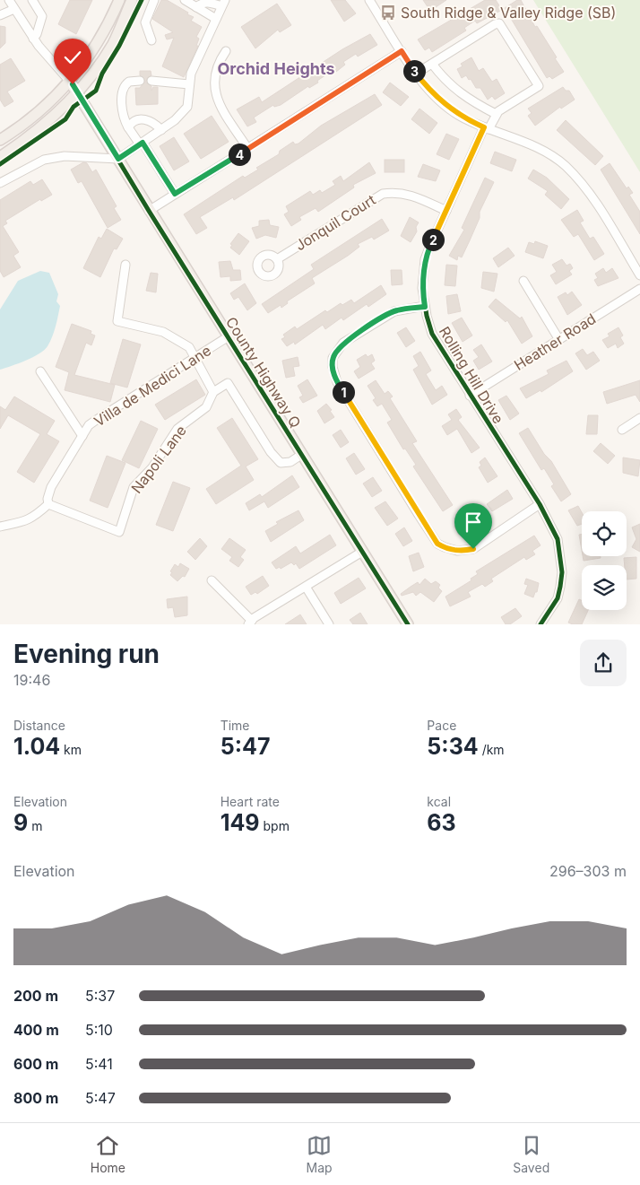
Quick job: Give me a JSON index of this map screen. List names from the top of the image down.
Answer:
{
  "streets": {
    "main road": ["County Highway Q"],
    "street": [
      "Jonquil Court",
      "Heather Road",
      "Rolling Hill Drive",
      "Villa de Medici Lane",
      "Napoli Lane"
    ]
  },
  "crossings": [
    ["Jonquil Court", "Rolling Hill Drive"],
    ["Heather Road", "Rolling Hill Drive"],
    ["County Highway Q", "Villa de Medici Lane"],
    ["Villa de Medici Lane", "Napoli Lane"]
  ],
  "districts": ["Orchid Heights"],
  "places": {
    "bus stop": ["South Ridge & Valley Ridge (SB)"]
  },
  "page": {
    "pins": [
      "3",
      "4",
      "2",
      "1"
    ],
    "heading": ["Evening run", "19:46"],
    "stats": [
      ["Distance", "1.04 km"],
      ["Time", "5:47"],
      ["Pace", "5:34 /km"],
      ["Elevation", "9 m"],
      ["Heart rate", "149 bpm"],
      ["kcal", "63"]
    ],
    "chart": ["Elevation", "296–303 m"],
    "list": [
      {
        "name": "200 m",
        "note": "5:37"
      },
      {
        "name": "400 m",
        "note": "5:10"
      },
      {
        "name": "600 m",
        "note": "5:41"
      },
      {
        "name": "800 m",
        "note": "5:47"
      }
    ],
    "tabs": ["Home", "Map", "Saved"]
  }
}
